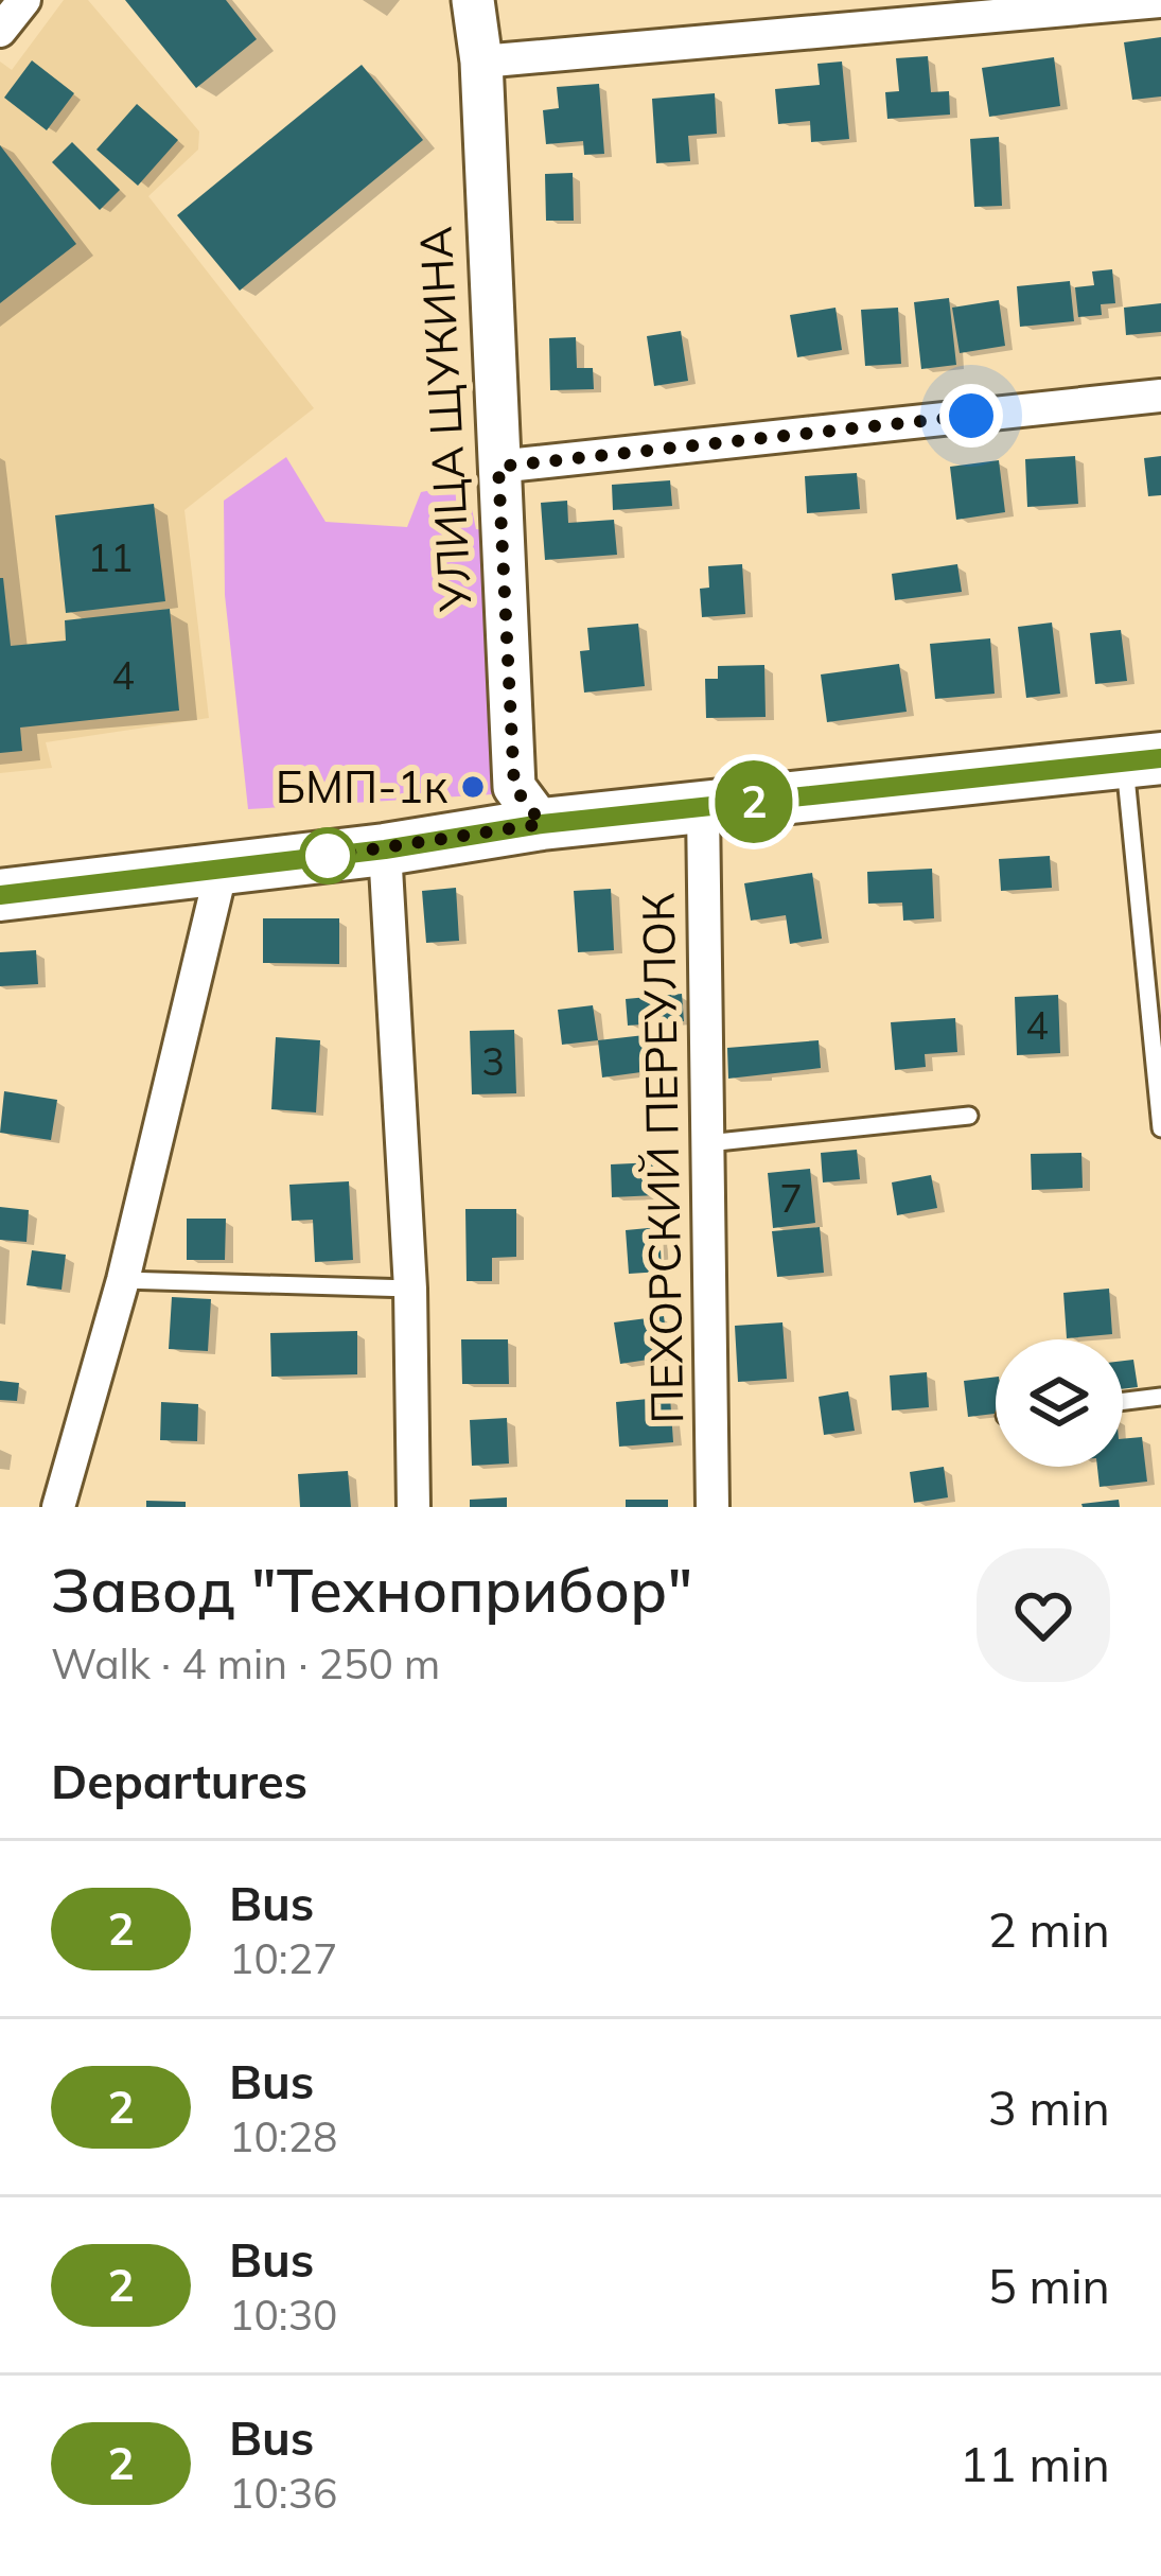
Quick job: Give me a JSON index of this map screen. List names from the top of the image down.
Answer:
{
  "streets": {
    "street": ["УЛИЦА ЩУКИНА", "ПЕХОРСКИЙ ПЕРЕУЛОК"]
  },
  "places": ["БМП-1к"],
  "lines": ["bus line 2"],
  "house_numbers": [
    "11",
    "4",
    "4",
    "3",
    "7"
  ],
  "page": {
    "on_map": "2",
    "heading": [
      ["Завод \"Техноприбор\"", "Walk · 4 min · 250 m"],
      "Departures"
    ],
    "list": [
      {
        "mark": "2",
        "name": "Bus",
        "note": "10:27",
        "value": "2 min"
      },
      {
        "mark": "2",
        "name": "Bus",
        "note": "10:28",
        "value": "3 min"
      },
      {
        "mark": "2",
        "name": "Bus",
        "note": "10:30",
        "value": "5 min"
      },
      {
        "mark": "2",
        "name": "Bus",
        "note": "10:36",
        "value": "11 min"
      }
    ]
  }
}
